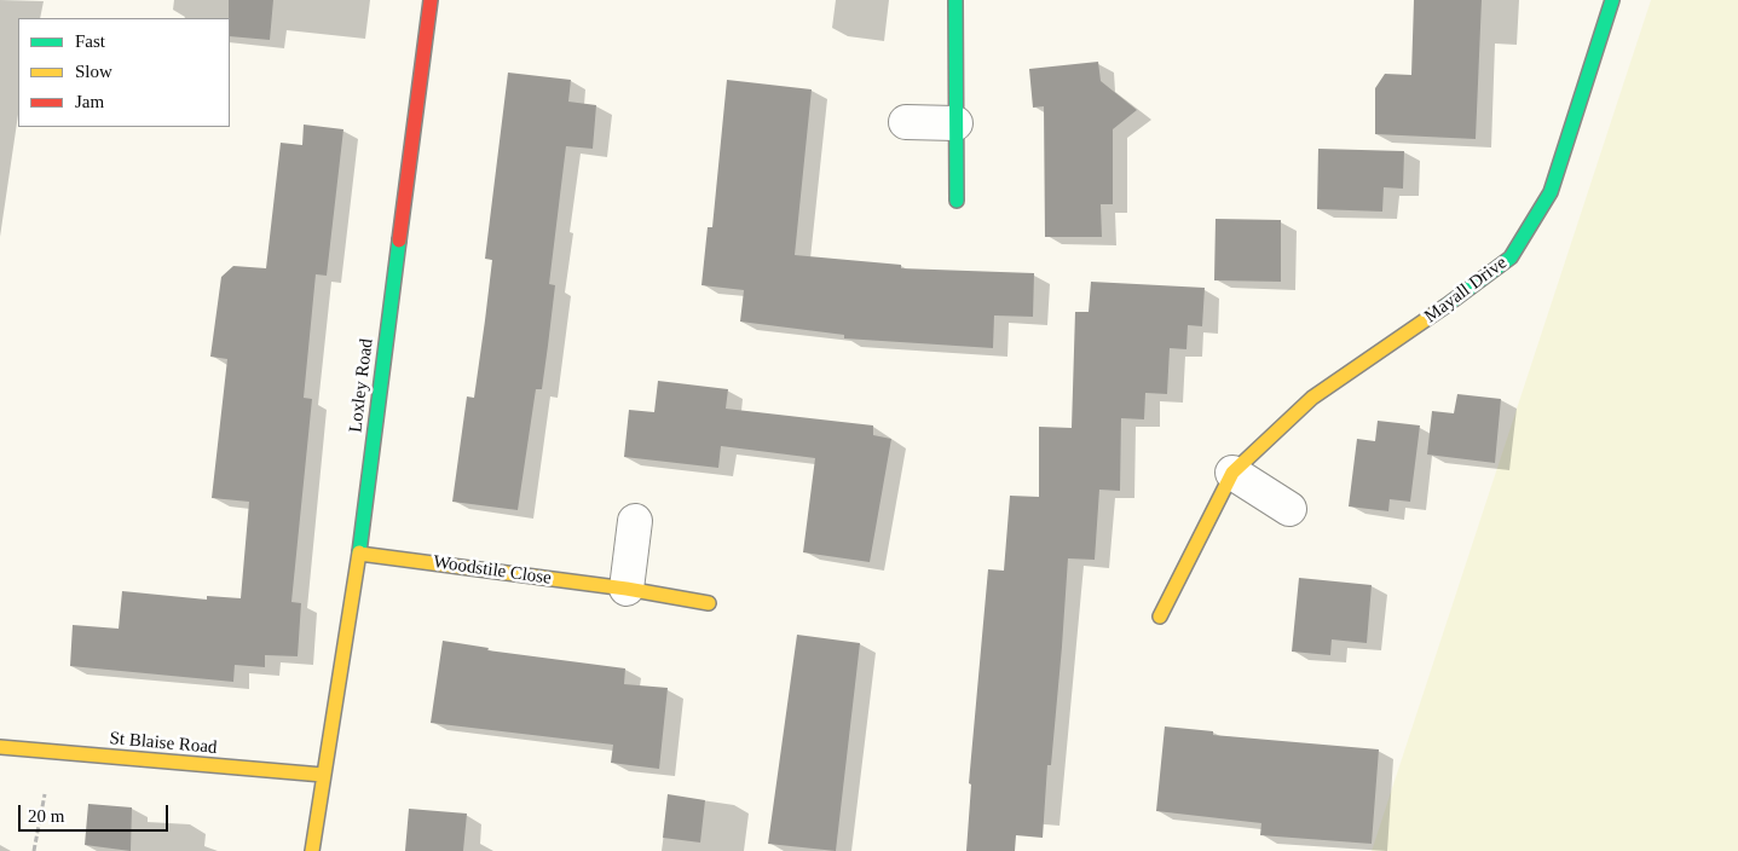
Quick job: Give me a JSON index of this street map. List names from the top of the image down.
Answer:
{
  "streets": {
    "street": [
      "Mayall Drive",
      "Loxley Road",
      "Woodstile Close",
      "St Blaise Road"
    ]
  },
  "crossings": [
    ["Loxley Road", "Woodstile Close"],
    ["Loxley Road", "St Blaise Road"]
  ],
  "legend": ["Fast", "Slow", "Jam"],
  "scale_bar": "20 m"
}
